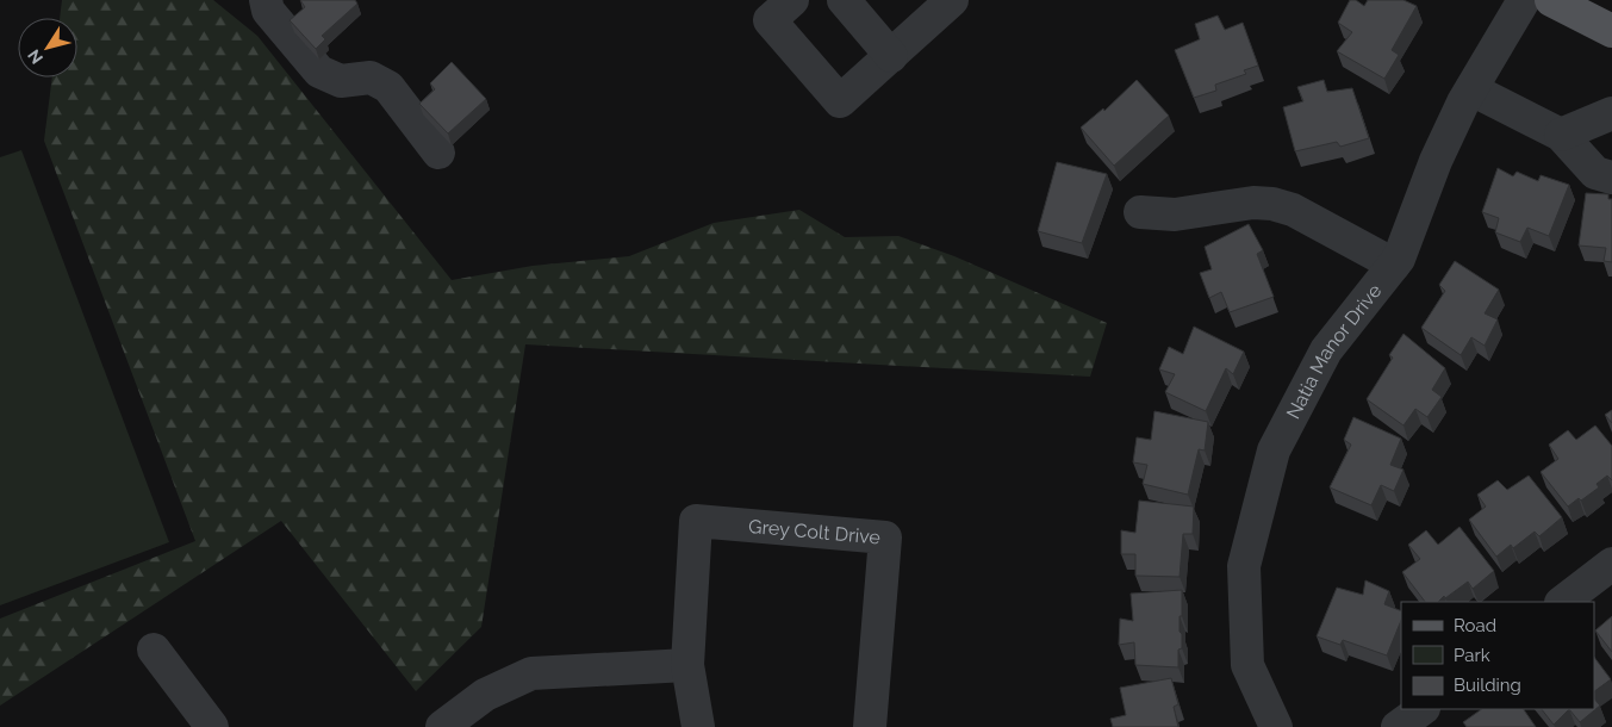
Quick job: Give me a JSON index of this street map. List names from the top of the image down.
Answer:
{
  "streets": {
    "street": ["Natia Manor Drive", "Grey Colt Drive"]
  },
  "legend": ["Road", "Park", "Building"],
  "north": "bottom left"
}
